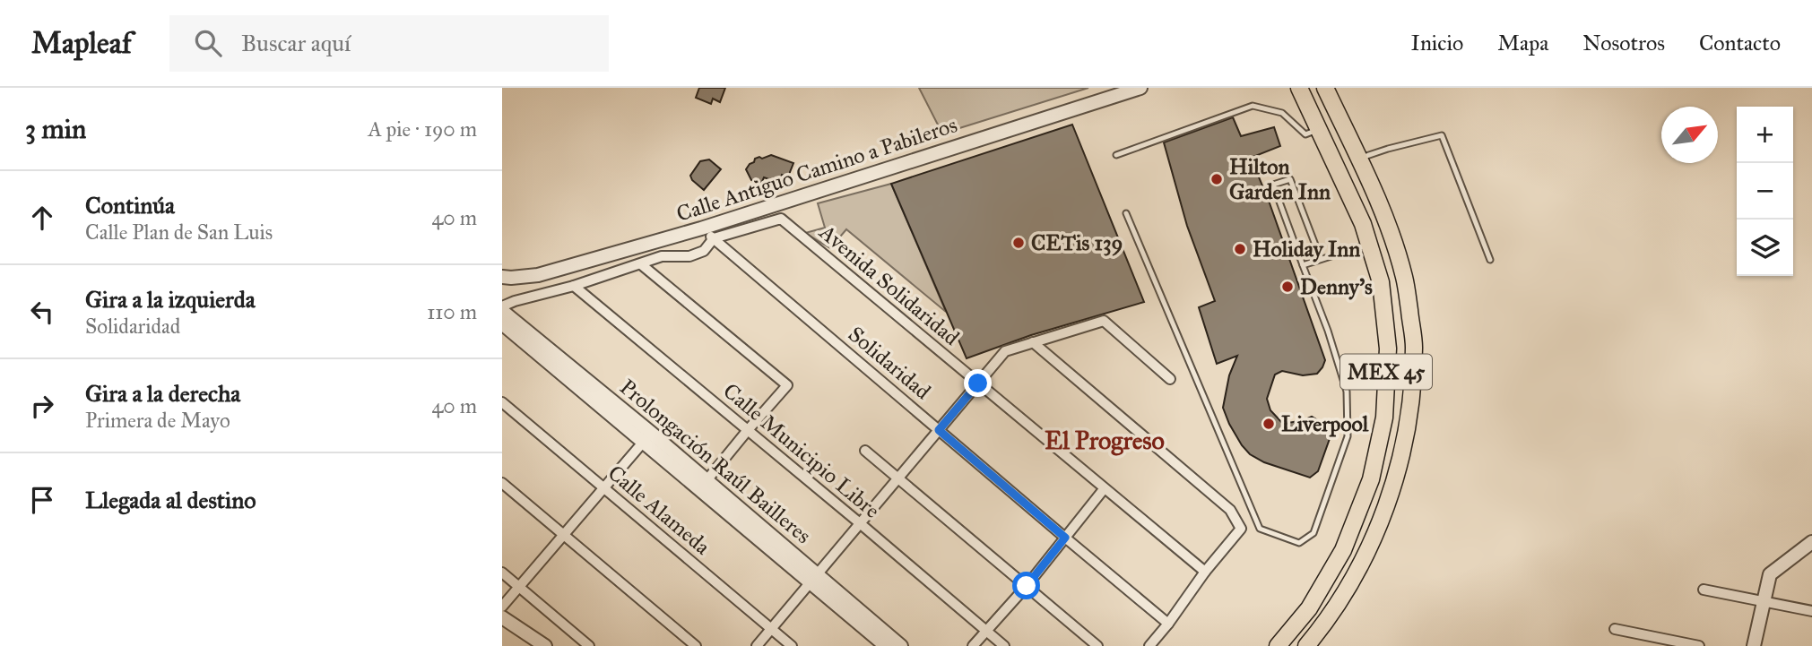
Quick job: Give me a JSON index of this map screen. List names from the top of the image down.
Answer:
{
  "streets": {
    "highway": ["MEX 45"],
    "street": [
      "Calle Antiguo Camino a Pabileros",
      "Avenida Solidaridad",
      "Solidaridad",
      "Calle Municipio Libre",
      "Prolongación Raúl Bailleres",
      "Calle Alameda"
    ]
  },
  "crossings": [
    ["Calle Antiguo Camino a Pabileros", "Avenida Solidaridad"],
    ["Calle Antiguo Camino a Pabileros", "Solidaridad"],
    ["Avenida Solidaridad", "Solidaridad"]
  ],
  "districts": ["El Progreso"],
  "places": [
    "Hilton Garden Inn",
    "CETis 139",
    "Holiday Inn",
    "Denny's",
    "Liverpool"
  ],
  "north": "top right",
  "page": {
    "header": "Mapleaf",
    "search": "Buscar aquí",
    "nav": [
      "Inicio",
      "Mapa",
      "Nosotros",
      "Contacto"
    ],
    "heading": ["3 min", "A pie · 190 m"],
    "map_buttons": ["+", "−"],
    "list": [
      ["Continúa", "Calle Plan de San Luis", "40 m"],
      ["Gira a la izquierda", "Solidaridad", "110 m"],
      ["Gira a la derecha", "Primera de Mayo", "40 m"],
      "Llegada al destino"
    ]
  }
}
